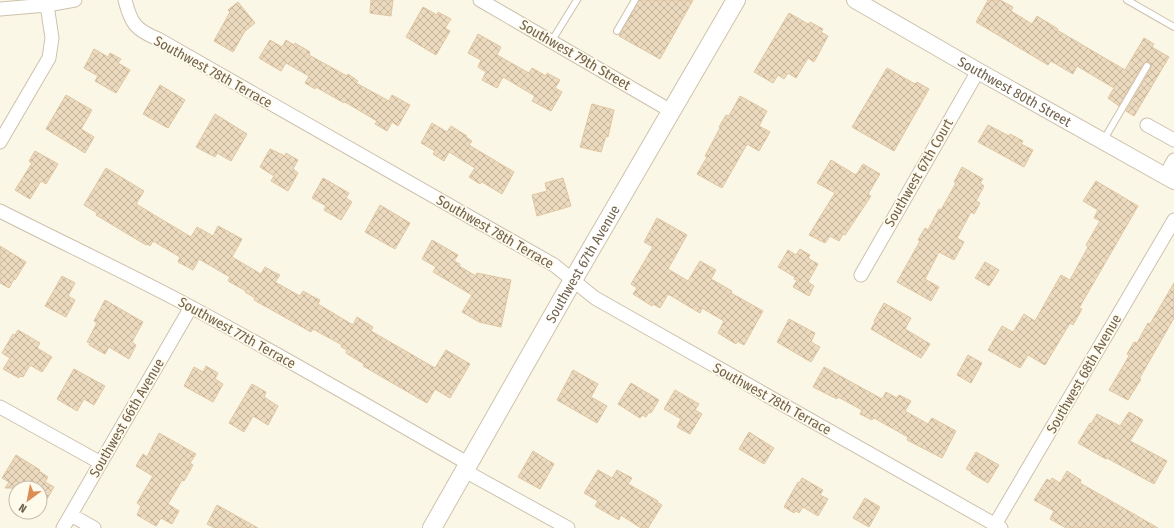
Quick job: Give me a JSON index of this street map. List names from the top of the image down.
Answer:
{
  "streets": {
    "main road": ["Southwest 67th Avenue"],
    "street": [
      "Southwest 79th Street",
      "Southwest 78th Terrace",
      "Southwest 80th Street",
      "Southwest 67th Court",
      "Southwest 77th Terrace",
      "Southwest 68th Avenue",
      "Southwest 66th Avenue"
    ]
  },
  "crossings": [
    ["Southwest 79th Street", "Southwest 67th Avenue"],
    ["Southwest 78th Terrace", "Southwest 67th Avenue"],
    ["Southwest 78th Terrace", "Southwest 68th Avenue"],
    ["Southwest 80th Street", "Southwest 67th Court"],
    ["Southwest 67th Avenue", "Southwest 77th Terrace"],
    ["Southwest 77th Terrace", "Southwest 66th Avenue"]
  ],
  "north": "bottom left"
}
